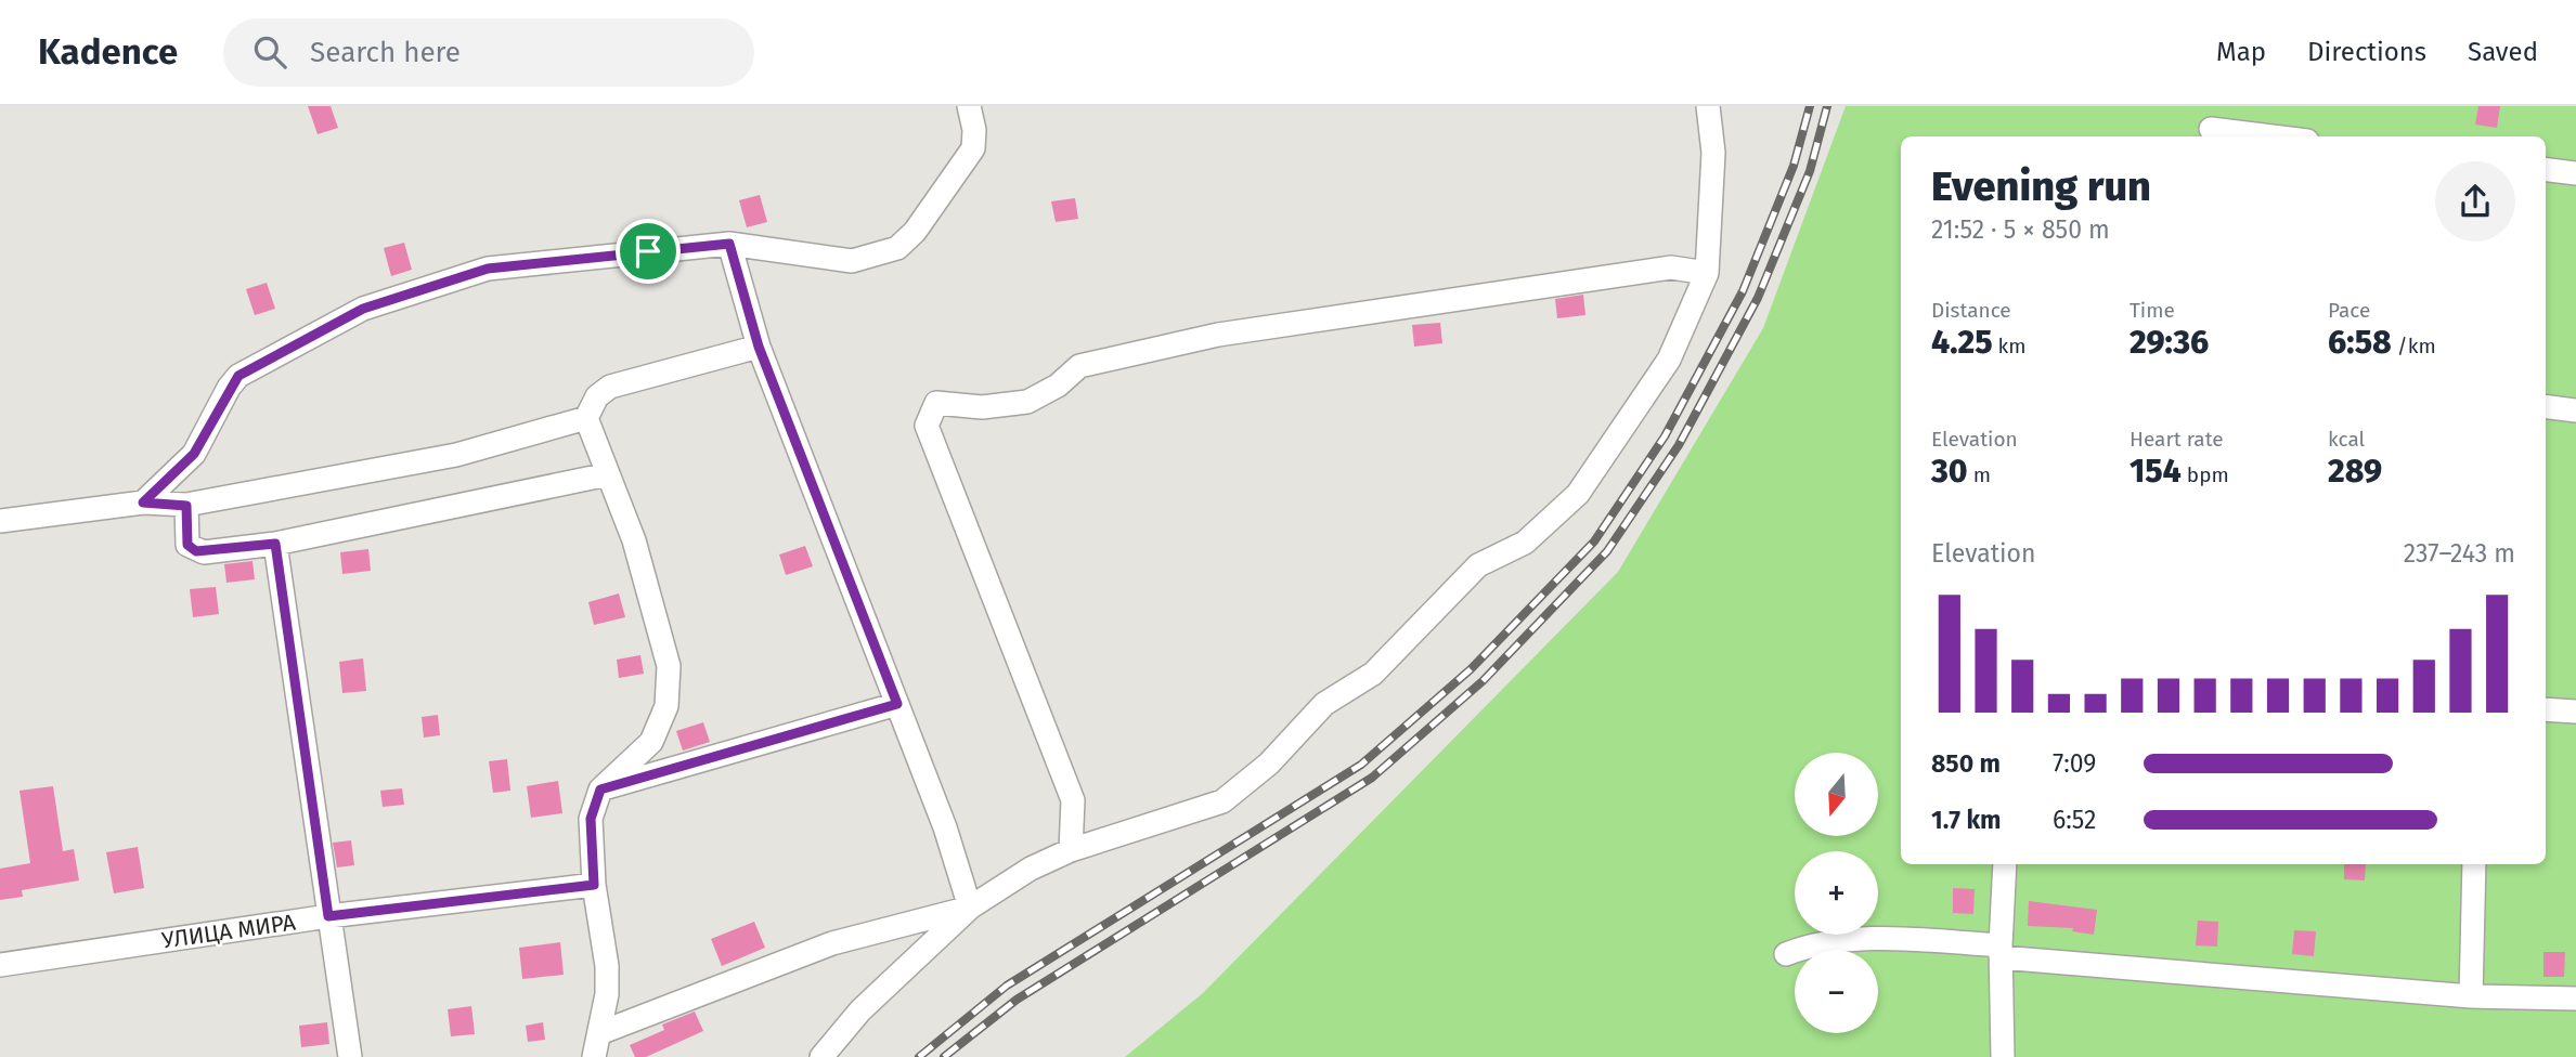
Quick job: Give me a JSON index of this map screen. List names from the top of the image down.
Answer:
{
  "streets": {
    "street": ["УЛИЦА МИРА"]
  },
  "north": "bottom",
  "page": {
    "header": "Kadence",
    "search": "Search here",
    "nav": ["Map", "Directions", "Saved"],
    "heading": ["Evening run", "21:52 · 5 × 850 m"],
    "stats": [
      ["Distance", "4.25 km"],
      ["Time", "29:36"],
      ["Pace", "6:58 /km"],
      ["Elevation", "30 m"],
      ["Heart rate", "154 bpm"],
      ["kcal", "289"]
    ],
    "chart": ["Elevation", "237–243 m"],
    "list": [
      {
        "name": "850 m",
        "note": "7:09"
      },
      {
        "name": "1.7 km",
        "note": "6:52"
      }
    ],
    "map_buttons": ["+", "−"]
  }
}
